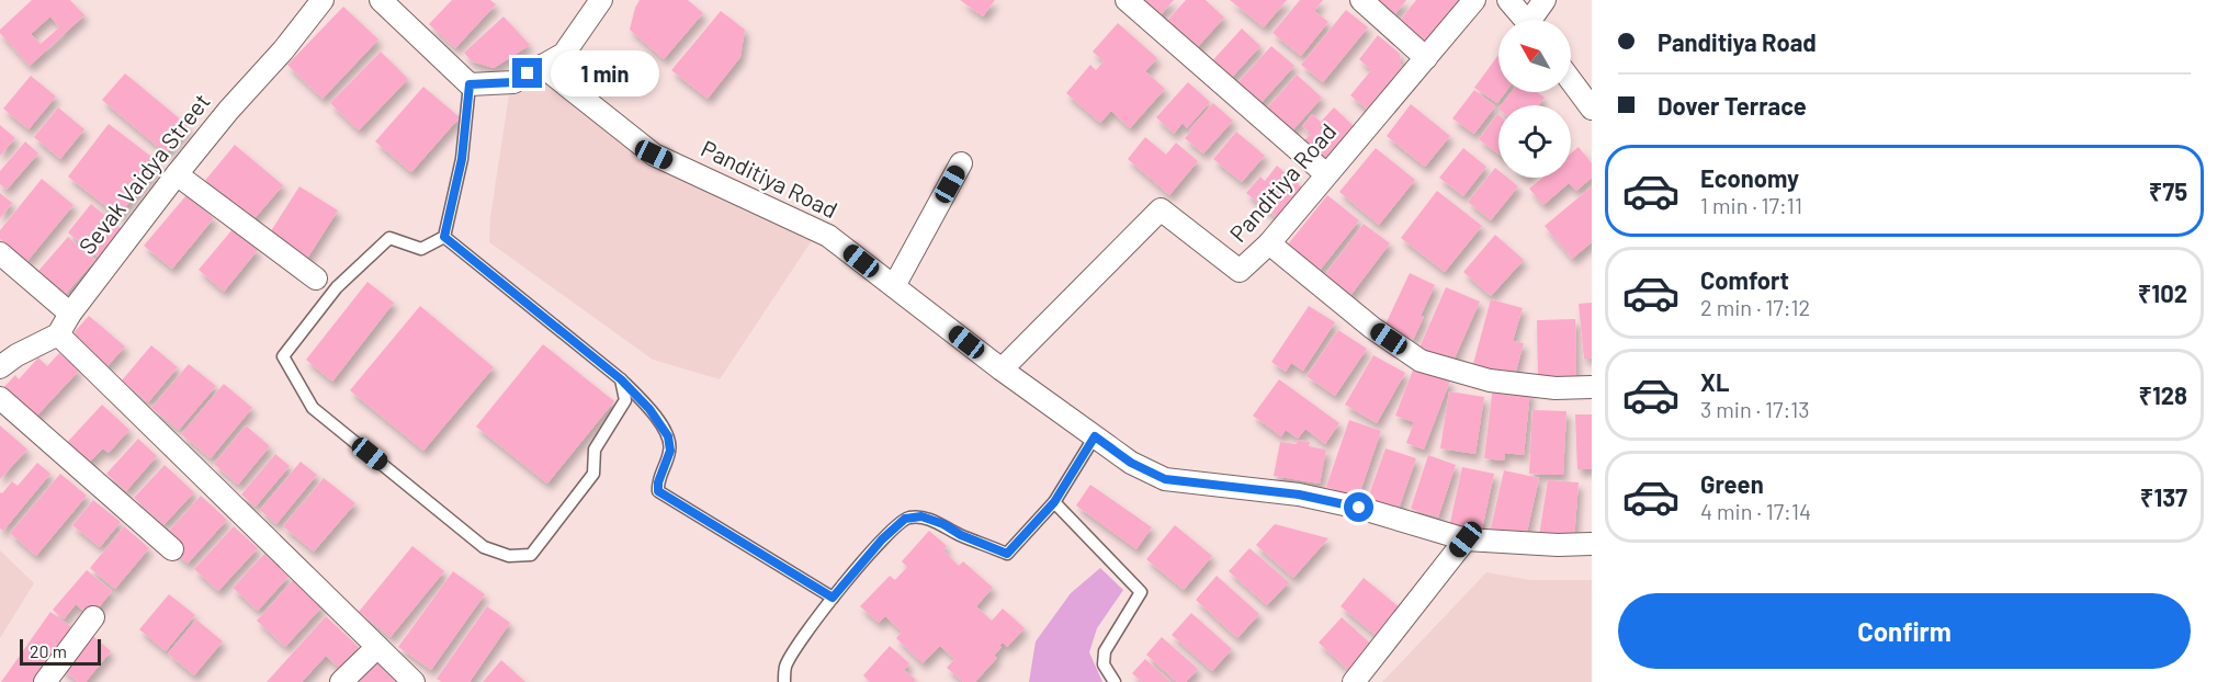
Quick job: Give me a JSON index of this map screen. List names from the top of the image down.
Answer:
{
  "streets": {
    "street": ["Sevak Vaidya Street", "Panditiya Road"]
  },
  "scale_bar": "20 m",
  "north": "top left",
  "page": {
    "banner": ["Panditiya Road", "Dover Terrace"],
    "bubble": "1 min",
    "list": [
      {
        "name": "Economy",
        "note": "1 min · 17:11",
        "value": "₹75"
      },
      {
        "name": "Comfort",
        "note": "2 min · 17:12",
        "value": "₹102"
      },
      {
        "name": "XL",
        "note": "3 min · 17:13",
        "value": "₹128"
      },
      {
        "name": "Green",
        "note": "4 min · 17:14",
        "value": "₹137"
      }
    ],
    "buttons": "Confirm",
    "scale": "20 m"
  }
}
